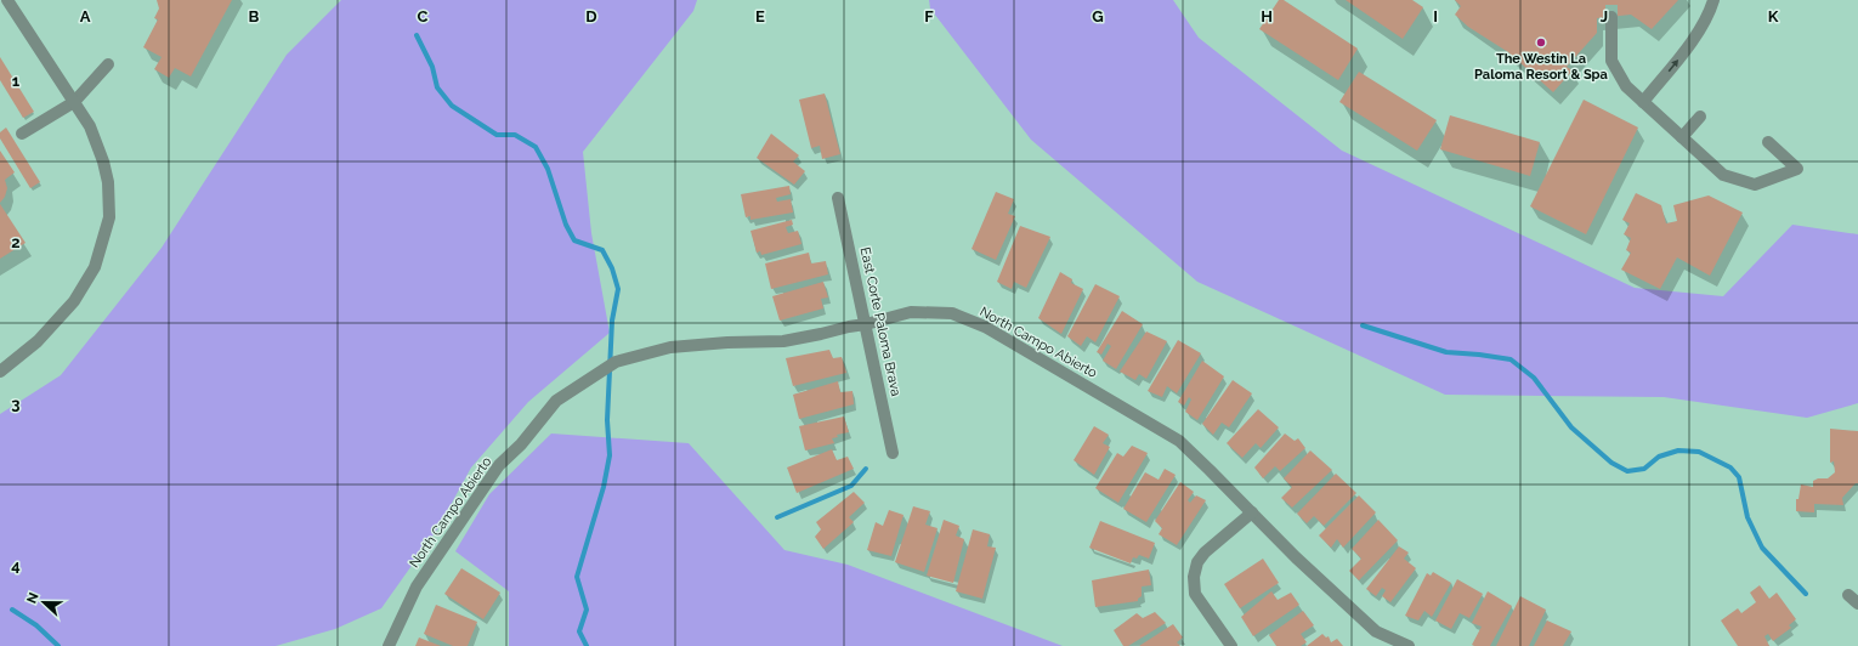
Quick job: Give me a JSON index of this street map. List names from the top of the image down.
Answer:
{
  "streets": {
    "street": ["East Corte Paloma Brava", "North Campo Abierto"]
  },
  "crossings": [
    ["East Corte Paloma Brava", "North Campo Abierto"]
  ],
  "places": ["The Westin La Paloma Resort & Spa"],
  "north": "left",
  "grid": {
    "columns": [
      "A",
      "B",
      "C",
      "D",
      "E",
      "F",
      "G",
      "H",
      "I",
      "J",
      "K"
    ],
    "rows": [
      "1",
      "2",
      "3",
      "4"
    ]
  }
}
